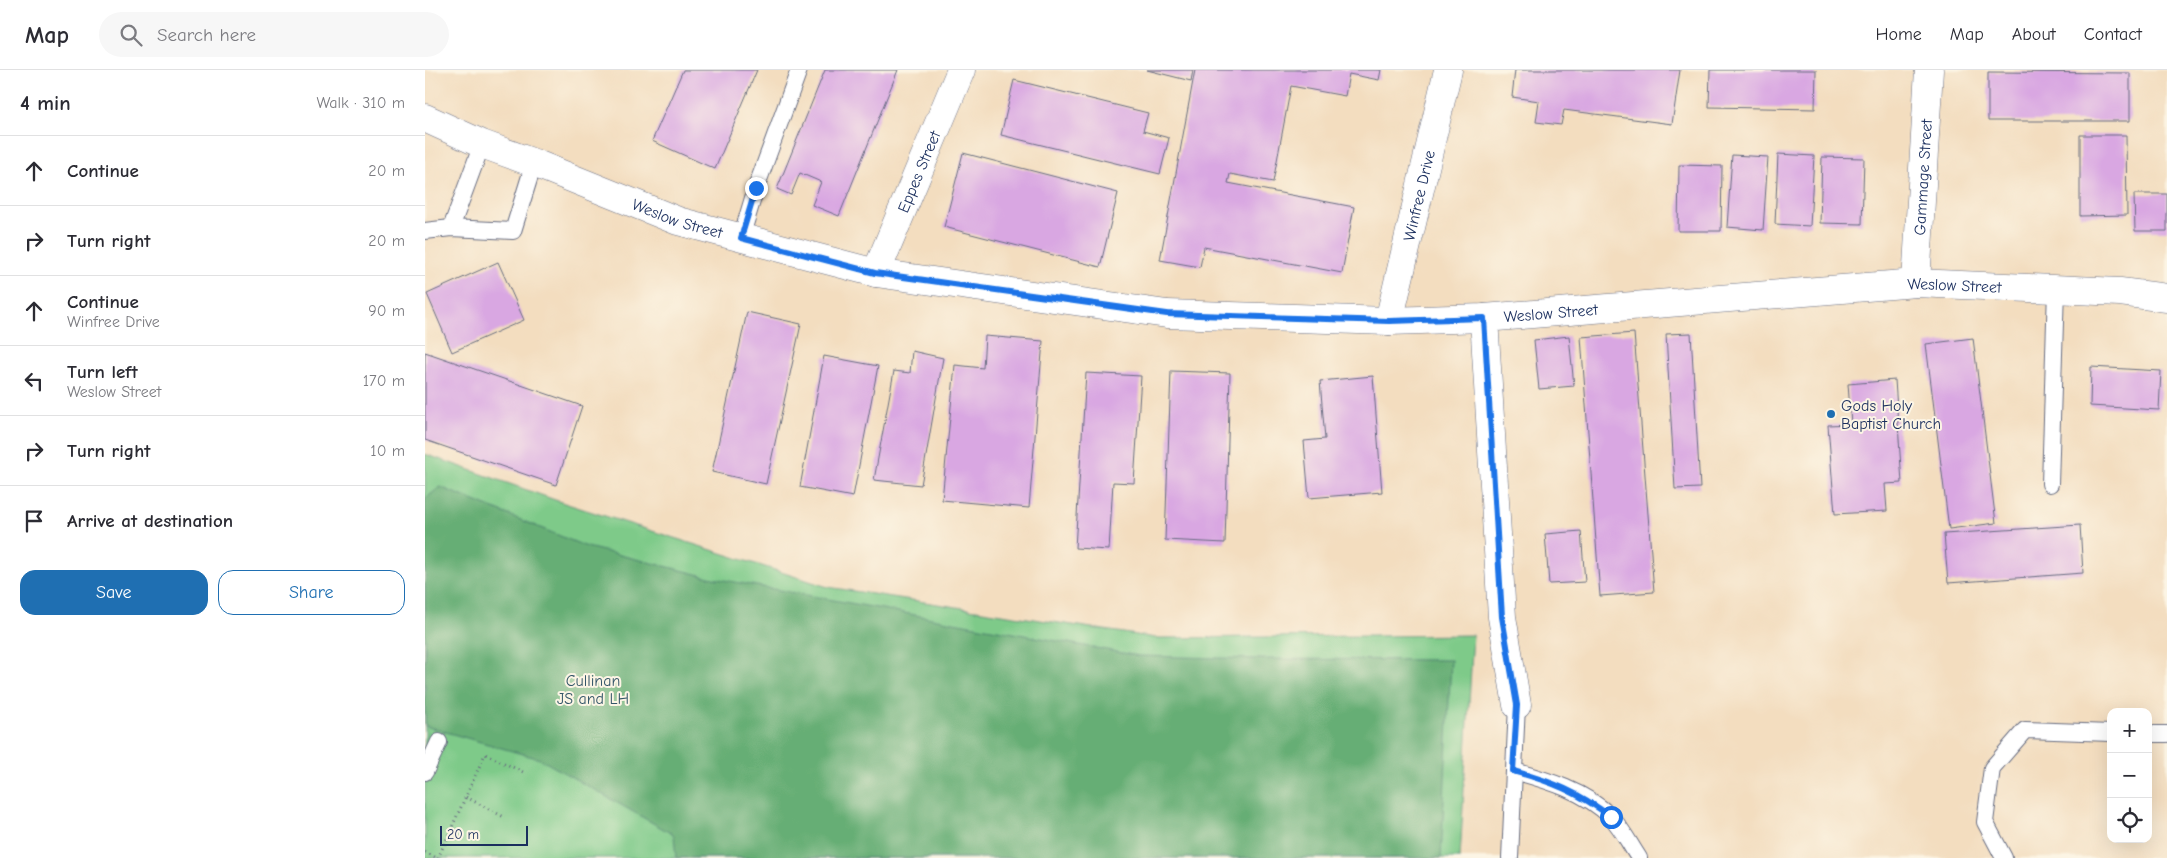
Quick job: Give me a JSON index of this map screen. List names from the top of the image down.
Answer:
{
  "streets": {
    "street": [
      "Eppes Street",
      "Gammage Street",
      "Winfree Drive",
      "Weslow Street"
    ]
  },
  "crossings": [
    ["Eppes Street", "Weslow Street"],
    ["Gammage Street", "Weslow Street"],
    ["Winfree Drive", "Weslow Street"]
  ],
  "parks": ["Cullinan JS and LH"],
  "places": ["Gods Holy Baptist Church"],
  "scale_bar": "20 m",
  "page": {
    "header": "Map",
    "search": "Search here",
    "nav": [
      "Home",
      "Map",
      "About",
      "Contact"
    ],
    "heading": ["4 min", "Walk · 310 m"],
    "list": [
      ["Continue", "20 m"],
      ["Turn right", "20 m"],
      ["Continue", "Winfree Drive", "90 m"],
      ["Turn left", "Weslow Street", "170 m"],
      ["Turn right", "10 m"],
      "Arrive at destination"
    ],
    "buttons": ["Save", "Share"],
    "map_buttons": ["+", "−"],
    "scale": "20 m"
  }
}
